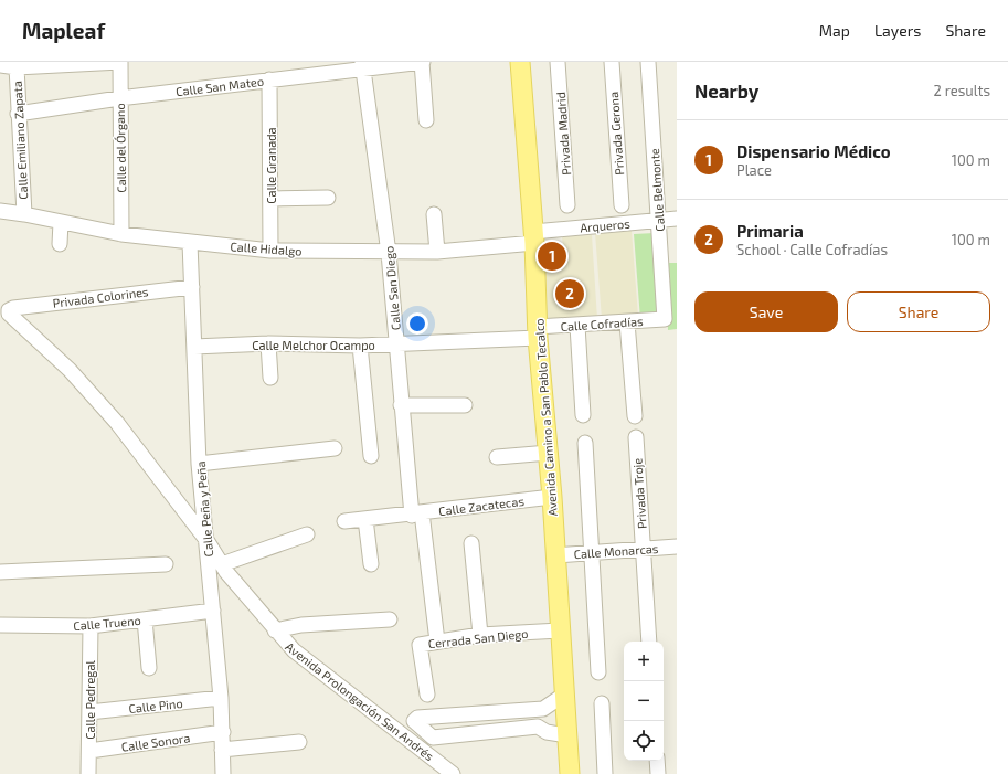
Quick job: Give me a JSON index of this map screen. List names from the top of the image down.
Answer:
{
  "streets": {
    "main road": ["Avenida Camino a San Pablo Tecalco"],
    "street": [
      "Calle San Mateo",
      "Privada Madrid",
      "Privada Gerona",
      "Calle Emiliano Zapata",
      "Calle del Órgano",
      "Calle Granada",
      "Calle Belmonte",
      "Arqueros",
      "Calle Hidalgo",
      "Calle San Diego",
      "Privada Colorines",
      "Calle Cofradías",
      "Calle Melchor Ocampo",
      "Privada Troje",
      "Calle Zacatecas",
      "Calle Peña y Peña",
      "Calle Monarcas",
      "Calle Trueno",
      "Cerrada San Diego",
      "Calle Pedregal",
      "Avenida Prolongación San Andrés",
      "Calle Pino",
      "Calle Sonora"
    ]
  },
  "crossings": [
    ["Calle San Mateo", "Calle Emiliano Zapata"],
    ["Calle San Mateo", "Calle del Órgano"],
    ["Calle San Mateo", "Calle Granada"],
    ["Calle San Mateo", "Calle San Diego"],
    ["Calle Emiliano Zapata", "Calle Hidalgo"],
    ["Calle del Órgano", "Calle Hidalgo"],
    ["Calle Granada", "Calle Hidalgo"],
    ["Calle Belmonte", "Arqueros"],
    ["Calle Belmonte", "Calle Cofradías"],
    ["Arqueros", "Calle Hidalgo"],
    ["Arqueros", "Avenida Camino a San Pablo Tecalco"],
    ["Calle Hidalgo", "Calle San Diego"],
    ["Calle Hidalgo", "Avenida Camino a San Pablo Tecalco"],
    ["Calle Hidalgo", "Calle Peña y Peña"],
    ["Calle San Diego", "Calle Melchor Ocampo"],
    ["Calle San Diego", "Calle Zacatecas"],
    ["Calle San Diego", "Cerrada San Diego"],
    ["Privada Colorines", "Calle Peña y Peña"],
    ["Privada Colorines", "Avenida Prolongación San Andrés"],
    ["Calle Cofradías", "Calle Melchor Ocampo"],
    ["Calle Cofradías", "Avenida Camino a San Pablo Tecalco"],
    ["Calle Melchor Ocampo", "Avenida Camino a San Pablo Tecalco"],
    ["Calle Melchor Ocampo", "Calle Peña y Peña"],
    ["Avenida Camino a San Pablo Tecalco", "Calle Zacatecas"],
    ["Avenida Camino a San Pablo Tecalco", "Calle Monarcas"],
    ["Avenida Camino a San Pablo Tecalco", "Cerrada San Diego"],
    ["Privada Troje", "Calle Monarcas"],
    ["Calle Peña y Peña", "Calle Trueno"],
    ["Calle Peña y Peña", "Avenida Prolongación San Andrés"],
    ["Calle Peña y Peña", "Calle Pino"],
    ["Calle Peña y Peña", "Calle Sonora"],
    ["Calle Trueno", "Calle Pedregal"],
    ["Calle Pedregal", "Calle Pino"],
    ["Calle Pedregal", "Calle Sonora"]
  ],
  "page": {
    "header": "Mapleaf",
    "nav": ["Map", "Layers", "Share"],
    "heading": ["Nearby", "2 results"],
    "list": [
      {
        "mark": "1",
        "name": "Dispensario Médico",
        "note": "Place",
        "value": "100 m"
      },
      {
        "mark": "2",
        "name": "Primaria",
        "note": "School · Calle Cofradías",
        "value": "100 m"
      }
    ],
    "pins": ["1", "2"],
    "buttons": ["Save", "Share"],
    "map_buttons": ["+", "−"]
  }
}
